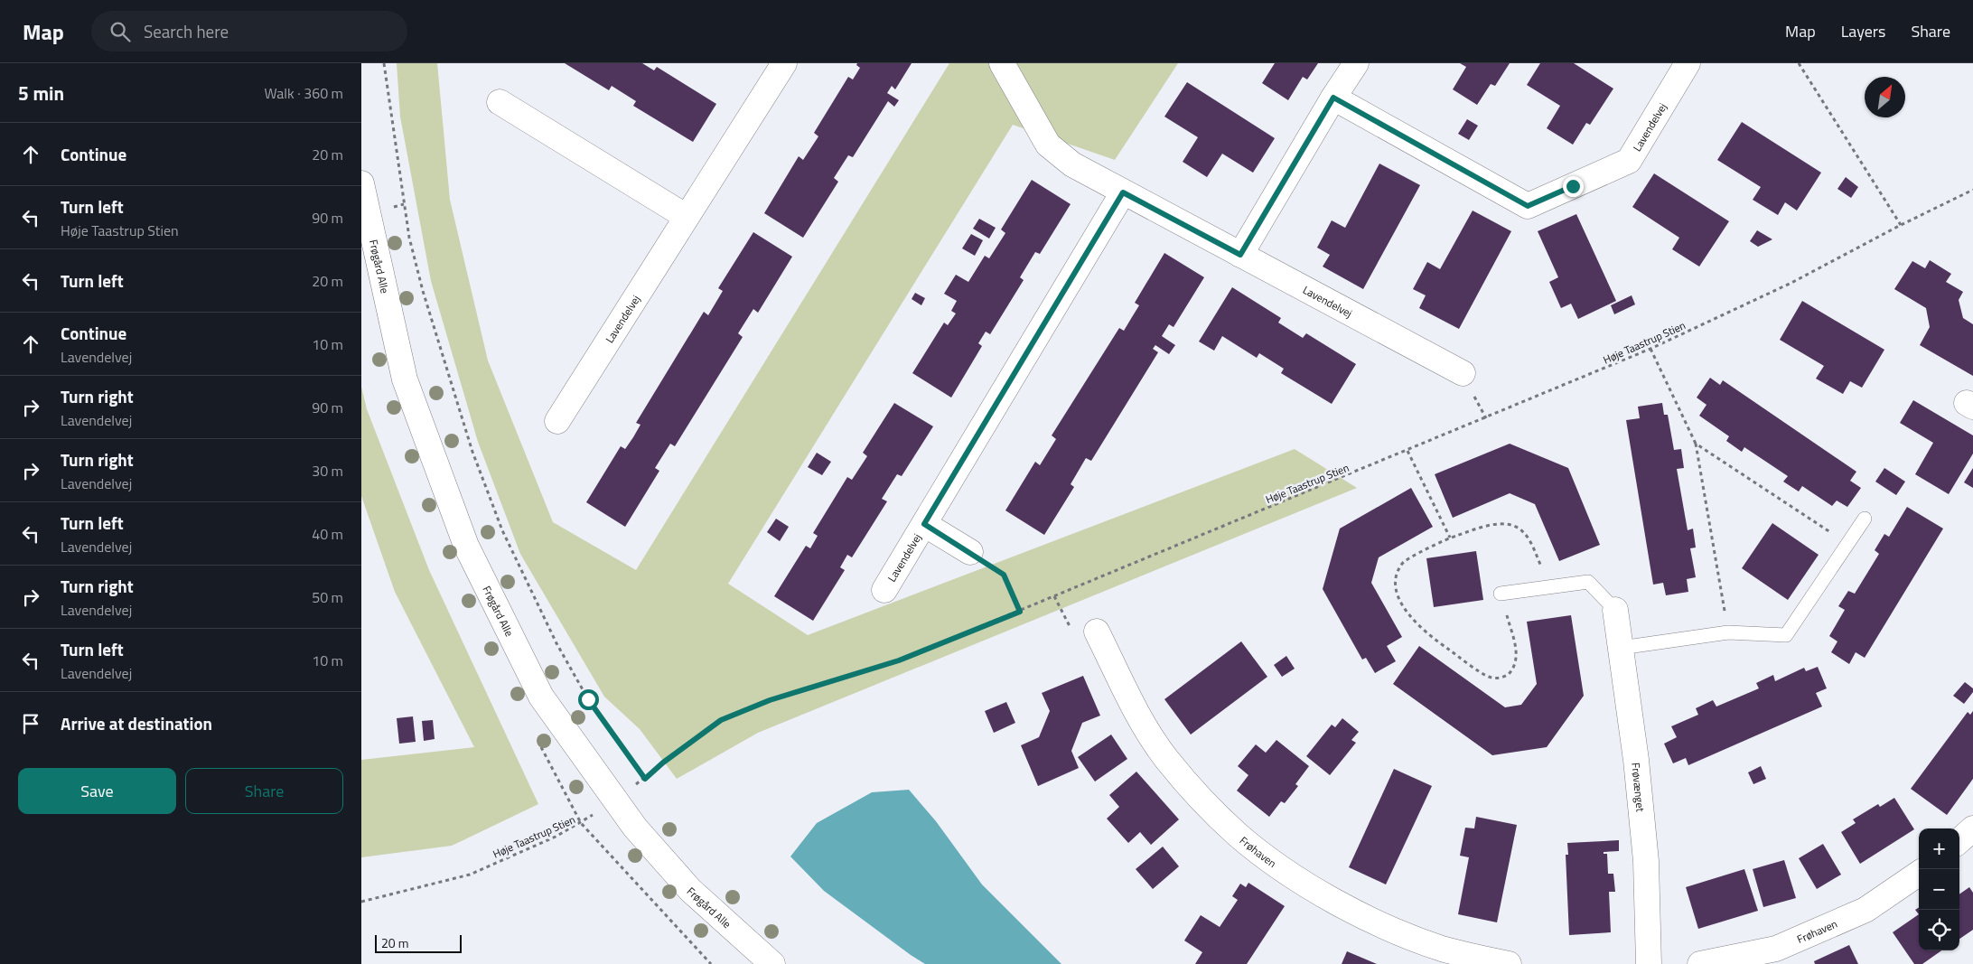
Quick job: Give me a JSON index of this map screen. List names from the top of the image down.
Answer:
{
  "streets": {
    "street": [
      "Lavendelvej",
      "Frøgård Alle",
      "Frøvænget",
      "Frøhaven"
    ],
    "path": ["Høje Taastrup Stien"]
  },
  "scale_bar": "20 m",
  "north": "top right",
  "page": {
    "header": "Map",
    "search": "Search here",
    "nav": ["Map", "Layers", "Share"],
    "heading": ["5 min", "Walk · 360 m"],
    "list": [
      ["Continue", "20 m"],
      ["Turn left", "Høje Taastrup Stien", "90 m"],
      ["Turn left", "20 m"],
      ["Continue", "Lavendelvej", "10 m"],
      ["Turn right", "Lavendelvej", "90 m"],
      ["Turn right", "Lavendelvej", "30 m"],
      ["Turn left", "Lavendelvej", "40 m"],
      ["Turn right", "Lavendelvej", "50 m"],
      ["Turn left", "Lavendelvej", "10 m"],
      "Arrive at destination"
    ],
    "buttons": ["Save", "Share"],
    "map_buttons": ["+", "−"],
    "scale": "20 m"
  }
}
